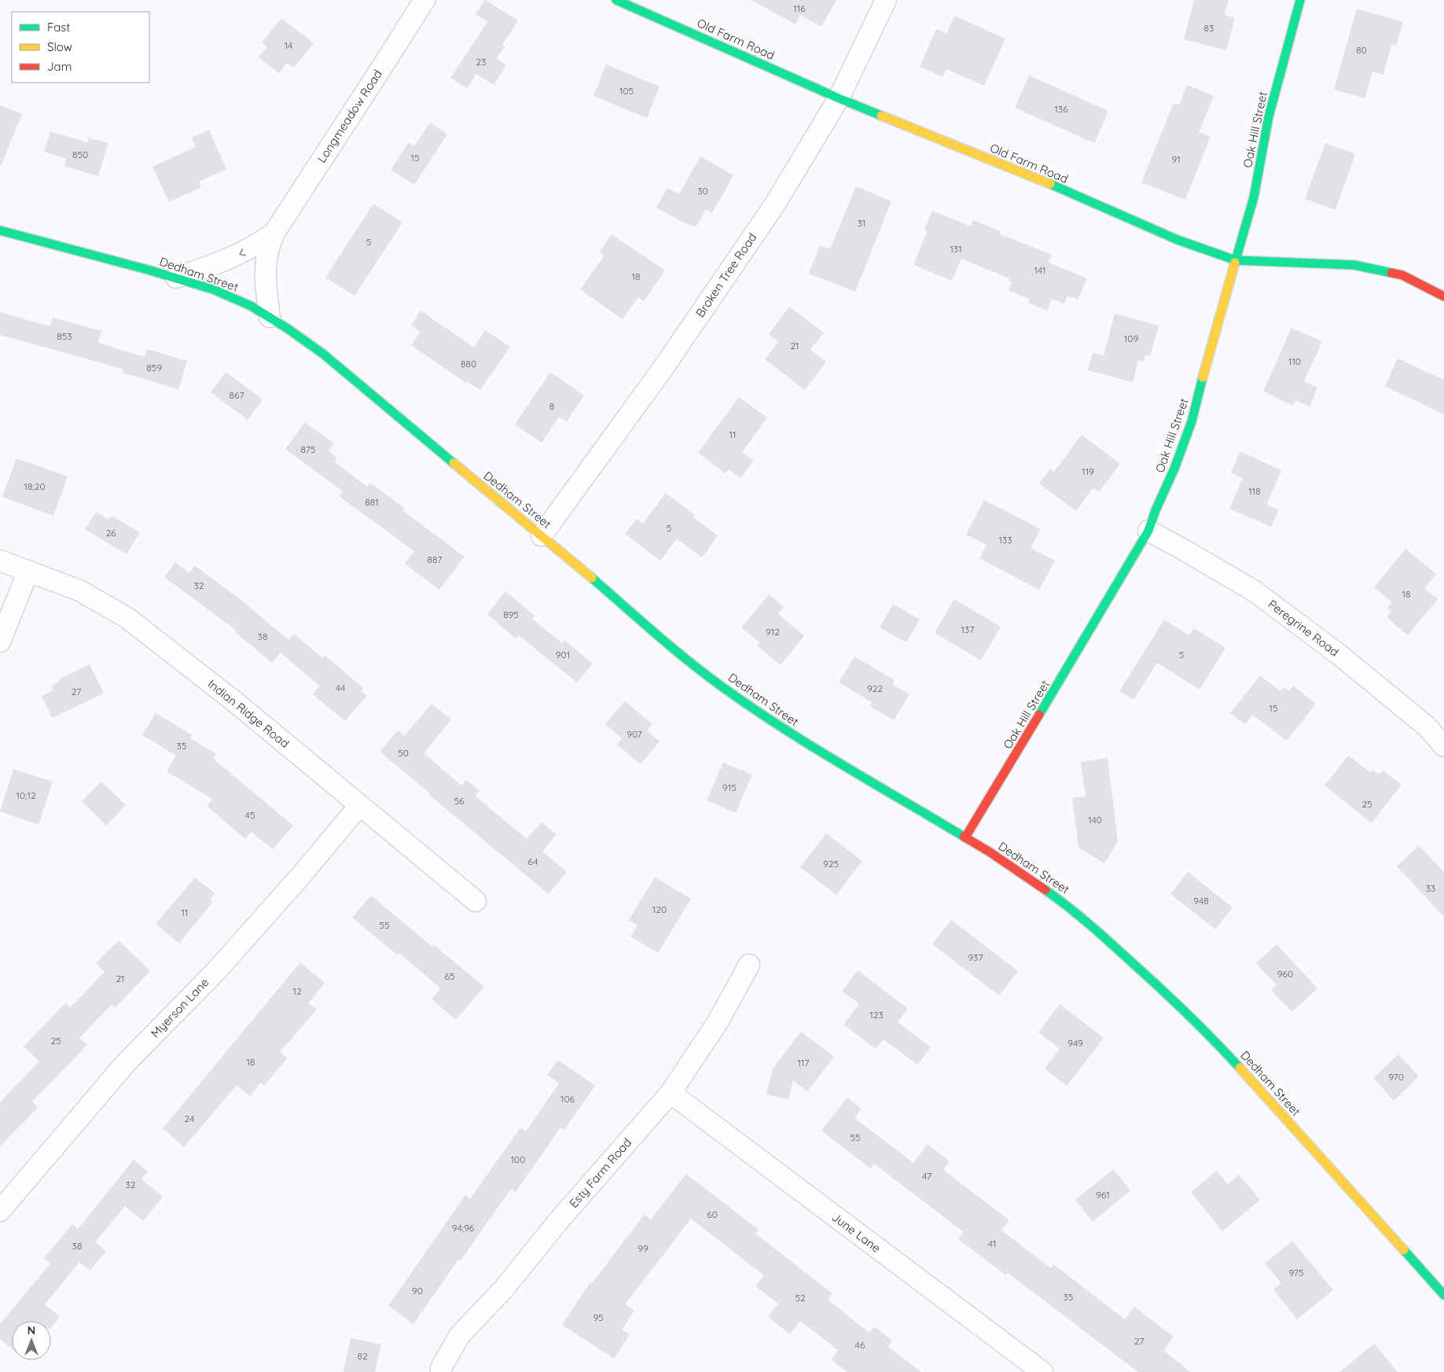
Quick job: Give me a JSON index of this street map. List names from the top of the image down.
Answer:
{
  "streets": {
    "street": [
      "Old Farm Road",
      "Longmeadow Road",
      "Oak Hill Street",
      "Dedham Street",
      "Broken Tree Road",
      "Peregrine Road",
      "Indian Ridge Road",
      "Myerson Lane",
      "Esty Farm Road",
      "June Lane"
    ]
  },
  "crossings": [
    ["Old Farm Road", "Oak Hill Street"],
    ["Old Farm Road", "Broken Tree Road"],
    ["Longmeadow Road", "Dedham Street"],
    ["Oak Hill Street", "Dedham Street"],
    ["Oak Hill Street", "Peregrine Road"],
    ["Dedham Street", "Broken Tree Road"],
    ["Indian Ridge Road", "Myerson Lane"],
    ["Esty Farm Road", "June Lane"]
  ],
  "house_numbers": [
    "116",
    "83",
    "14",
    "80",
    "23",
    "105",
    "136",
    "850",
    "15",
    "91",
    "30",
    "31",
    "5",
    "131",
    "141",
    "18",
    "853",
    "109",
    "21",
    "110",
    "880",
    "859",
    "867",
    "8",
    "11",
    "875",
    "119",
    "18;20",
    "118",
    "881",
    "5",
    "26",
    "133",
    "887",
    "32",
    "18",
    "895",
    "137",
    "912",
    "38",
    "901",
    "5",
    "44",
    "922",
    "27",
    "15",
    "907",
    "35",
    "50",
    "915",
    "10;12",
    "56",
    "25",
    "45",
    "140",
    "64",
    "925",
    "33",
    "948",
    "120",
    "11",
    "55",
    "937",
    "960",
    "65",
    "21",
    "12",
    "123",
    "25",
    "949",
    "18",
    "117",
    "970",
    "106",
    "24",
    "55",
    "100",
    "47",
    "32",
    "961",
    "60",
    "94;96",
    "41",
    "38",
    "99",
    "975",
    "90",
    "35",
    "52",
    "95",
    "27",
    "46",
    "82"
  ],
  "legend": ["Fast", "Slow", "Jam"],
  "north": "top"
}
